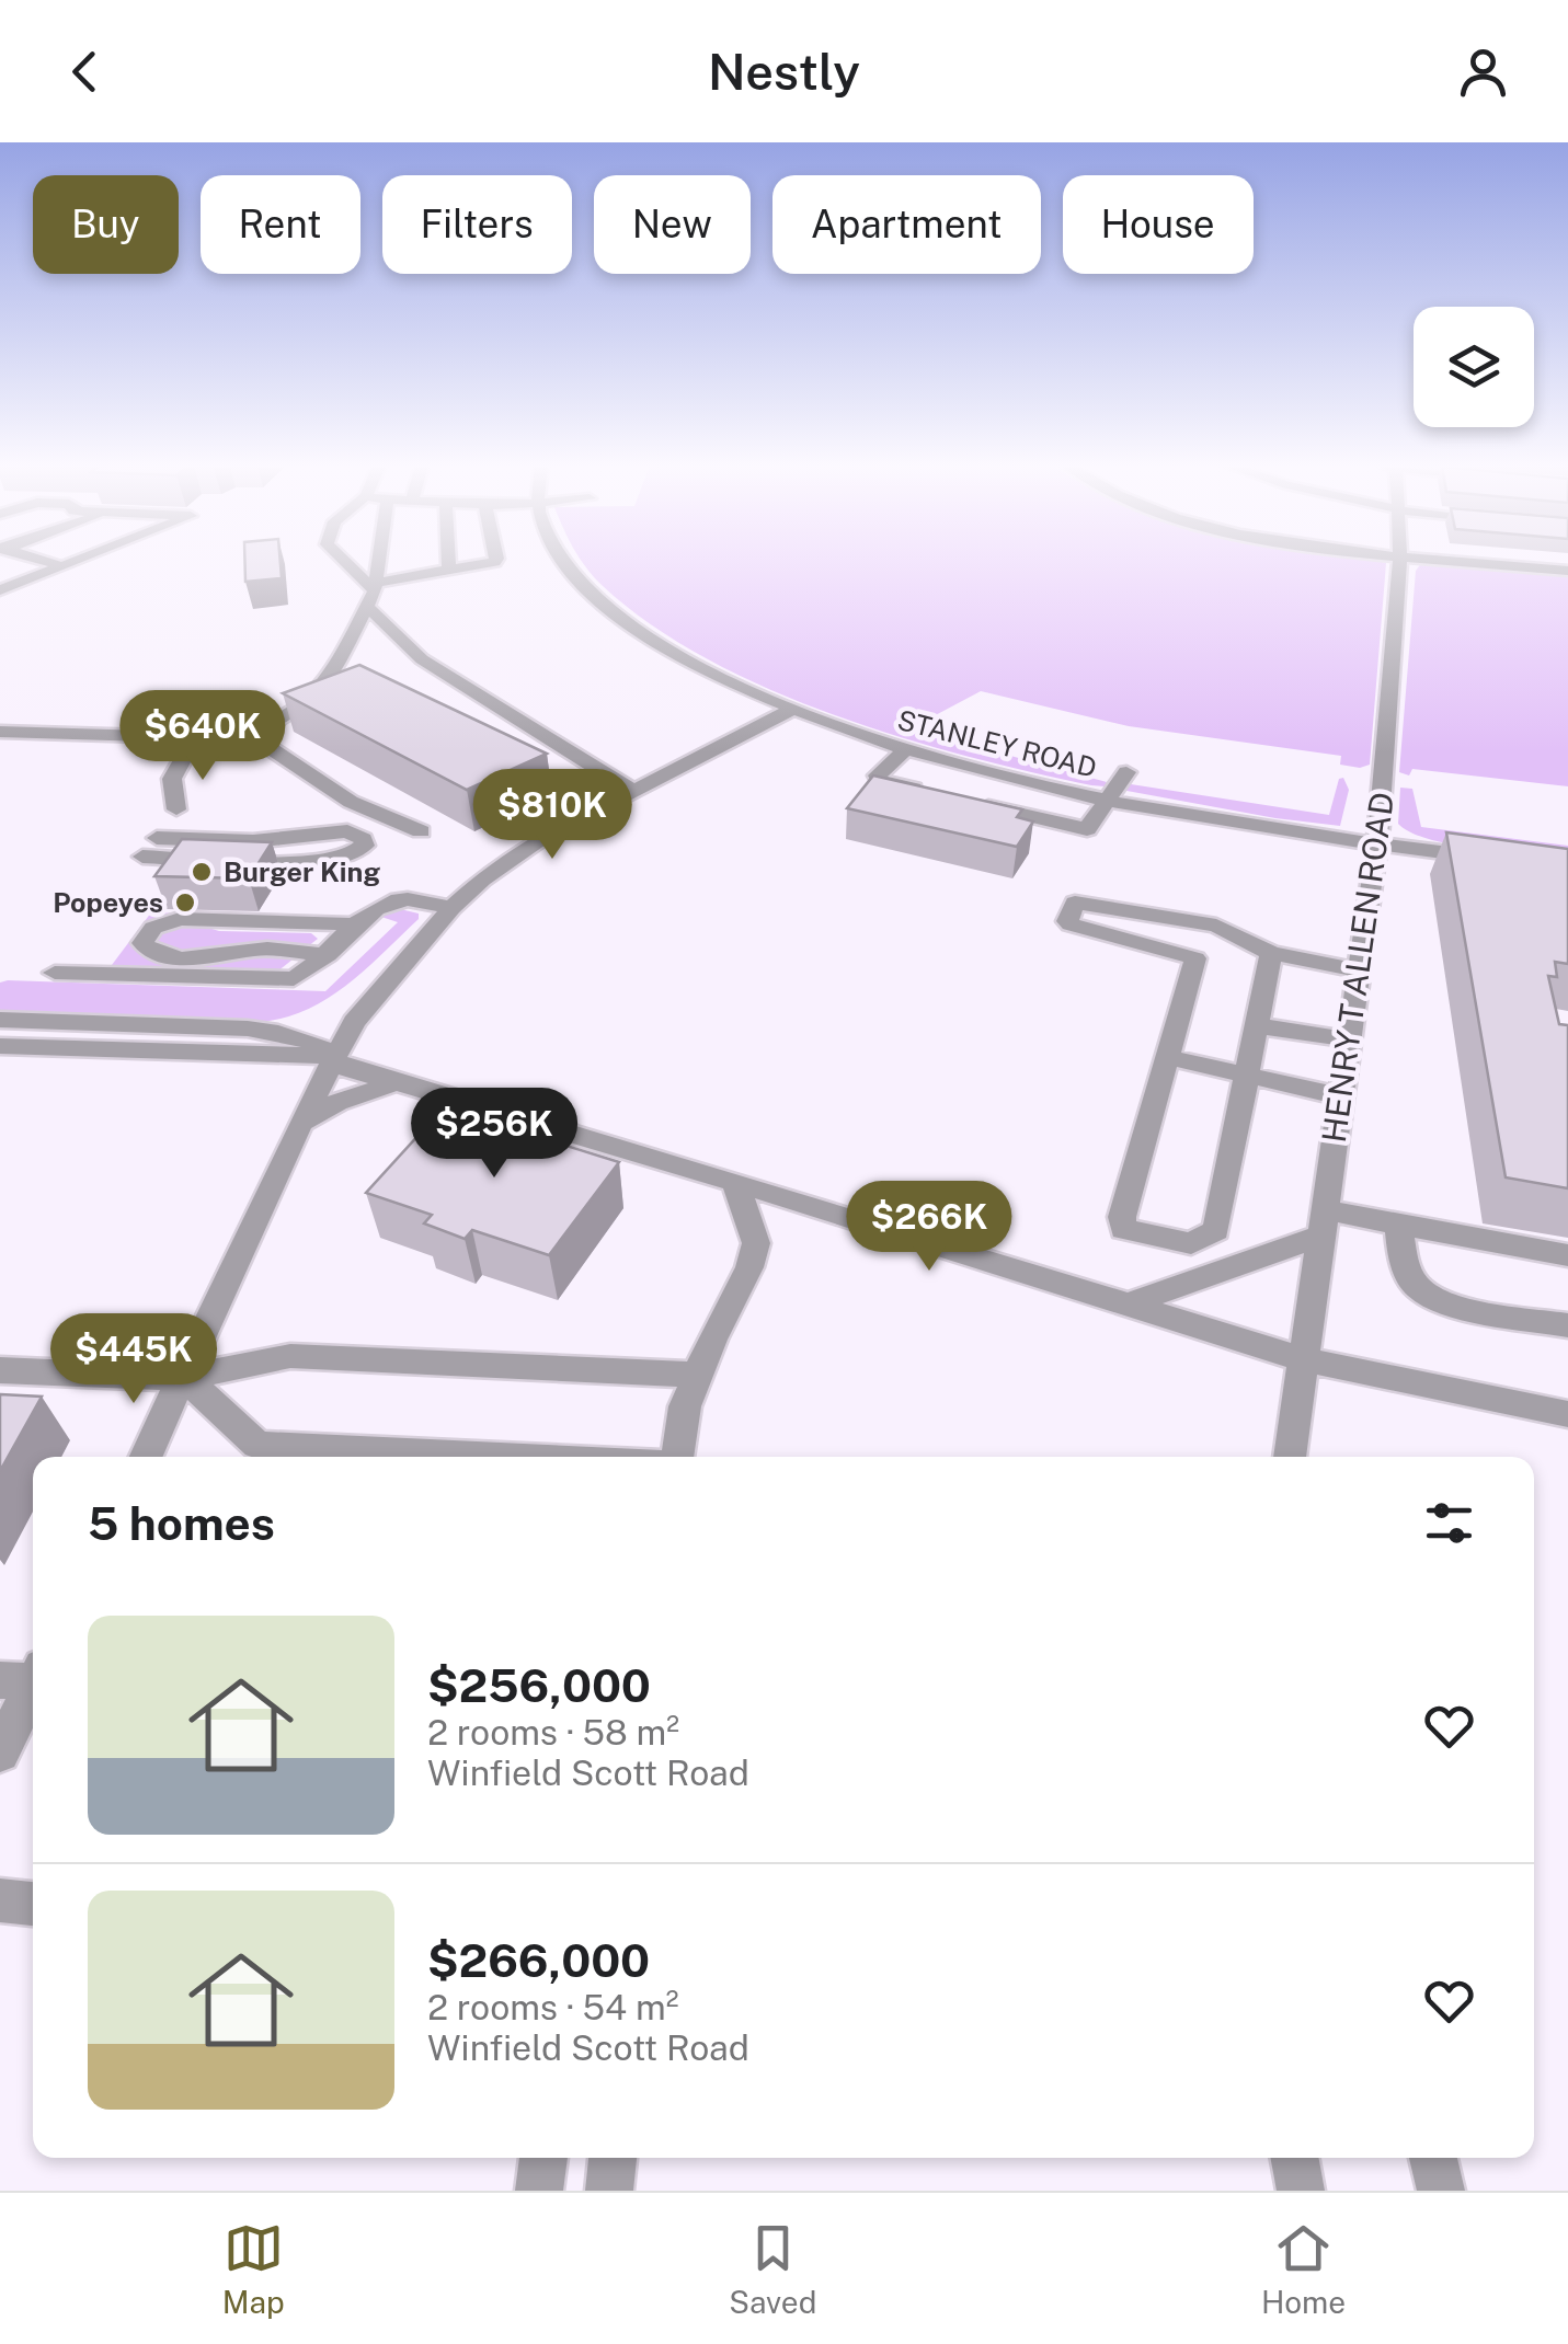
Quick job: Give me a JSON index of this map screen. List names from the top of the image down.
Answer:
{
  "streets": {
    "street": ["STANLEY ROAD", "HENRY T ALLEN ROAD"]
  },
  "crossings": [
    ["STANLEY ROAD", "HENRY T ALLEN ROAD"]
  ],
  "places": ["Burger King", "Popeyes"],
  "page": {
    "header": "Nestly",
    "chip": [
      "Buy",
      "Rent",
      "Filters",
      "New",
      "Apartment",
      "House"
    ],
    "price": [
      "$640K",
      "$810K",
      "$256K",
      "$266K",
      "$445K"
    ],
    "heading": "5 homes",
    "list": [
      {
        "name": "$256,000",
        "note": "2 rooms · 58 m² · Winfield Scott Road"
      },
      {
        "name": "$266,000",
        "note": "2 rooms · 54 m² · Winfield Scott Road"
      }
    ],
    "tabs": ["Map", "Saved", "Home"]
  }
}
